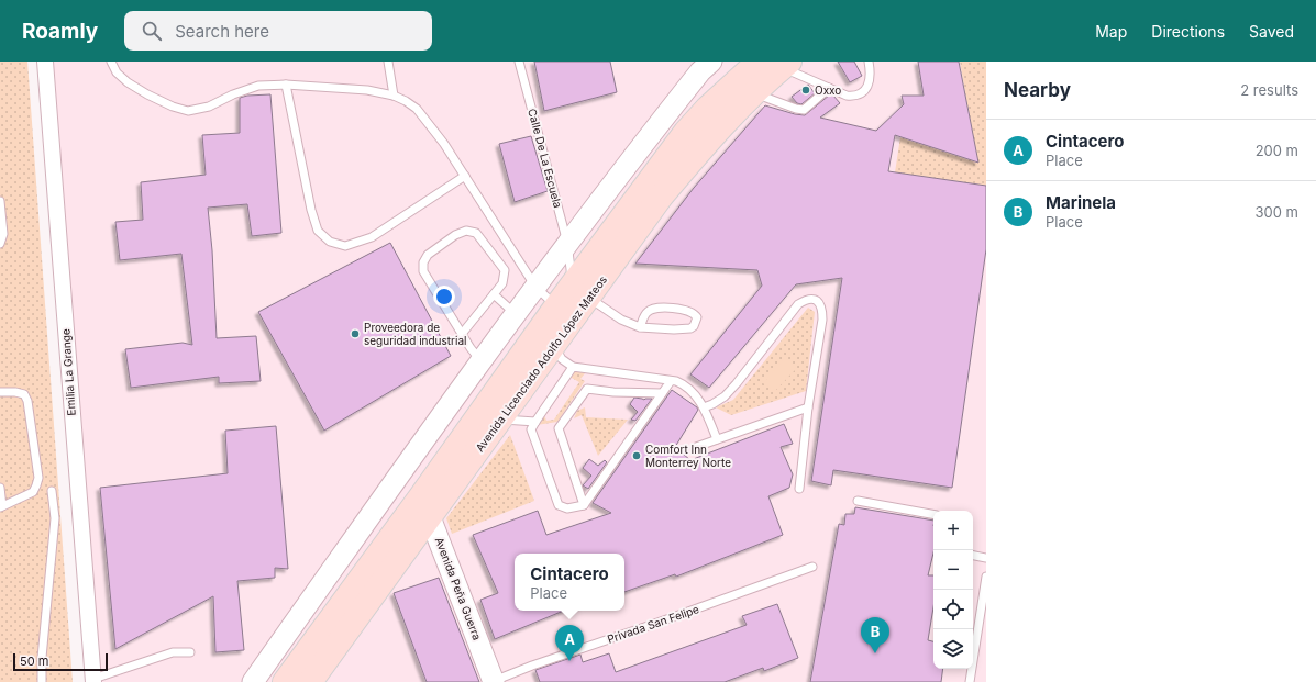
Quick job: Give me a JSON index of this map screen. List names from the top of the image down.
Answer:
{
  "streets": {
    "main road": ["Avenida Licenciado Adolfo López Mateos"],
    "street": ["Emilia La Grange", "Avenida Peña Guerra"],
    "lane": ["Calle De La Escuela", "Privada San Felipe"]
  },
  "crossings": [
    ["Calle De La Escuela", "Avenida Licenciado Adolfo López Mateos"],
    ["Avenida Licenciado Adolfo López Mateos", "Avenida Peña Guerra"],
    ["Avenida Peña Guerra", "Privada San Felipe"]
  ],
  "places": ["Oxxo", "Proveedora de seguridad industrial", "Comfort Inn Monterrey Norte"],
  "scale_bar": "50 m",
  "page": {
    "header": "Roamly",
    "search": "Search here",
    "nav": ["Map", "Directions", "Saved"],
    "heading": ["Nearby", "2 results"],
    "list": [
      {
        "mark": "A",
        "name": "Cintacero",
        "note": "Place",
        "value": "200 m"
      },
      {
        "mark": "B",
        "name": "Marinela",
        "note": "Place",
        "value": "300 m"
      }
    ],
    "map_buttons": ["+", "−"],
    "popup": ["Cintacero", "Place"],
    "pins": ["B", "A"],
    "scale": "50 m"
  }
}
